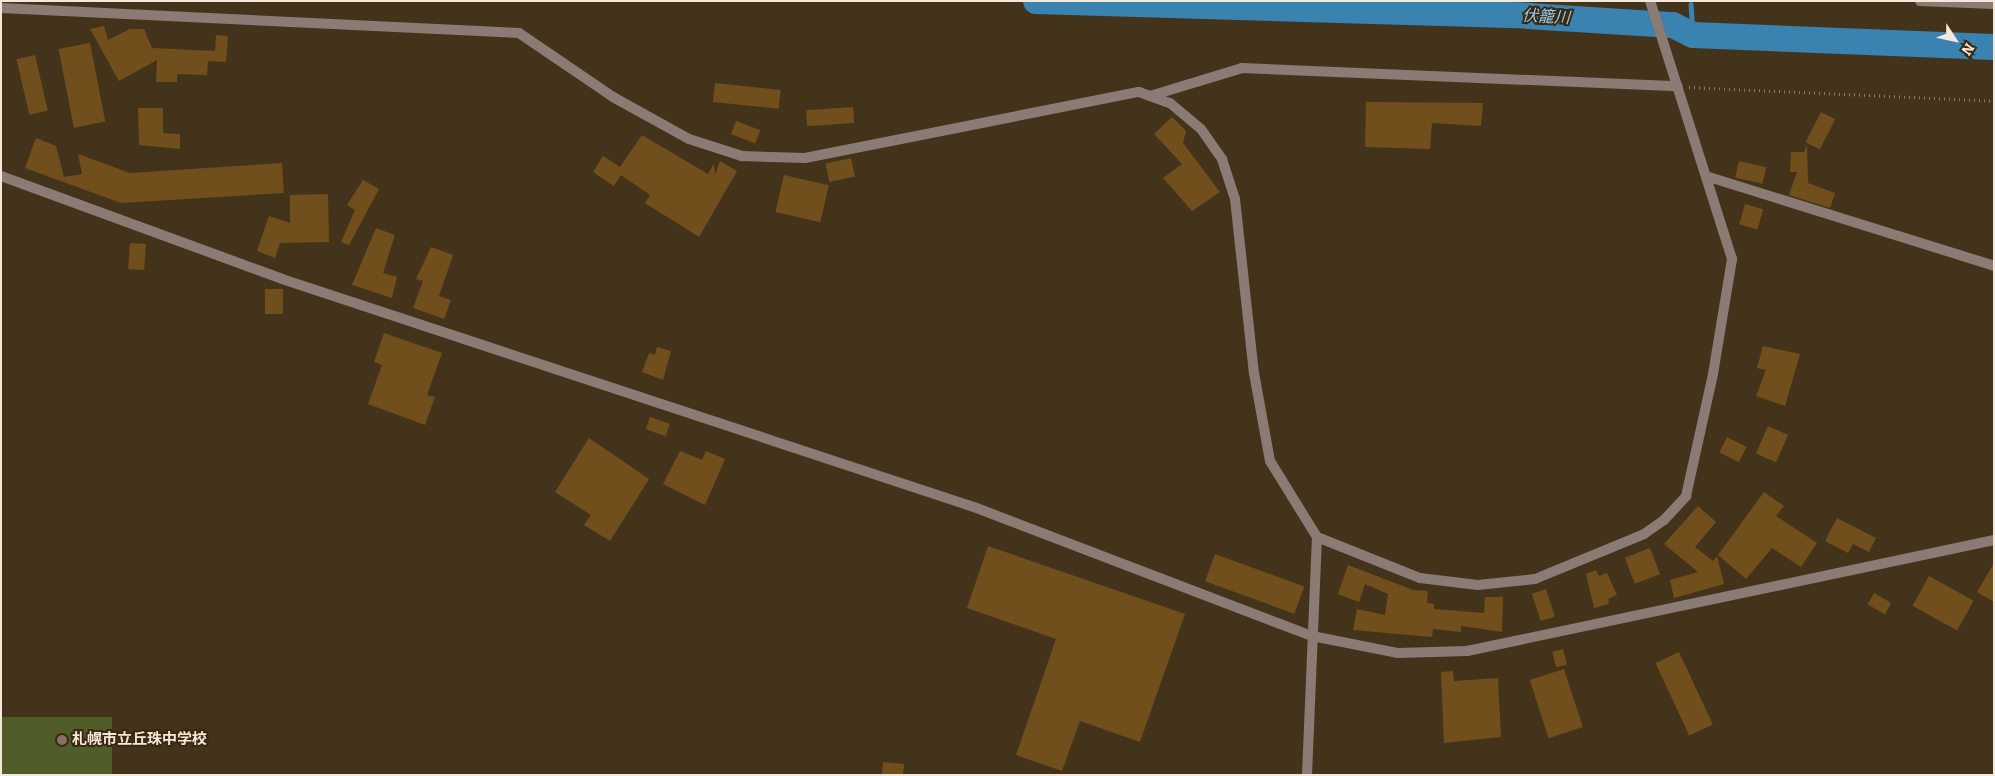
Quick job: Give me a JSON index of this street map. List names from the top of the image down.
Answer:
{
  "water": ["伏籠川"],
  "places": ["札幌市立丘珠中学校"],
  "north": "bottom right"
}
